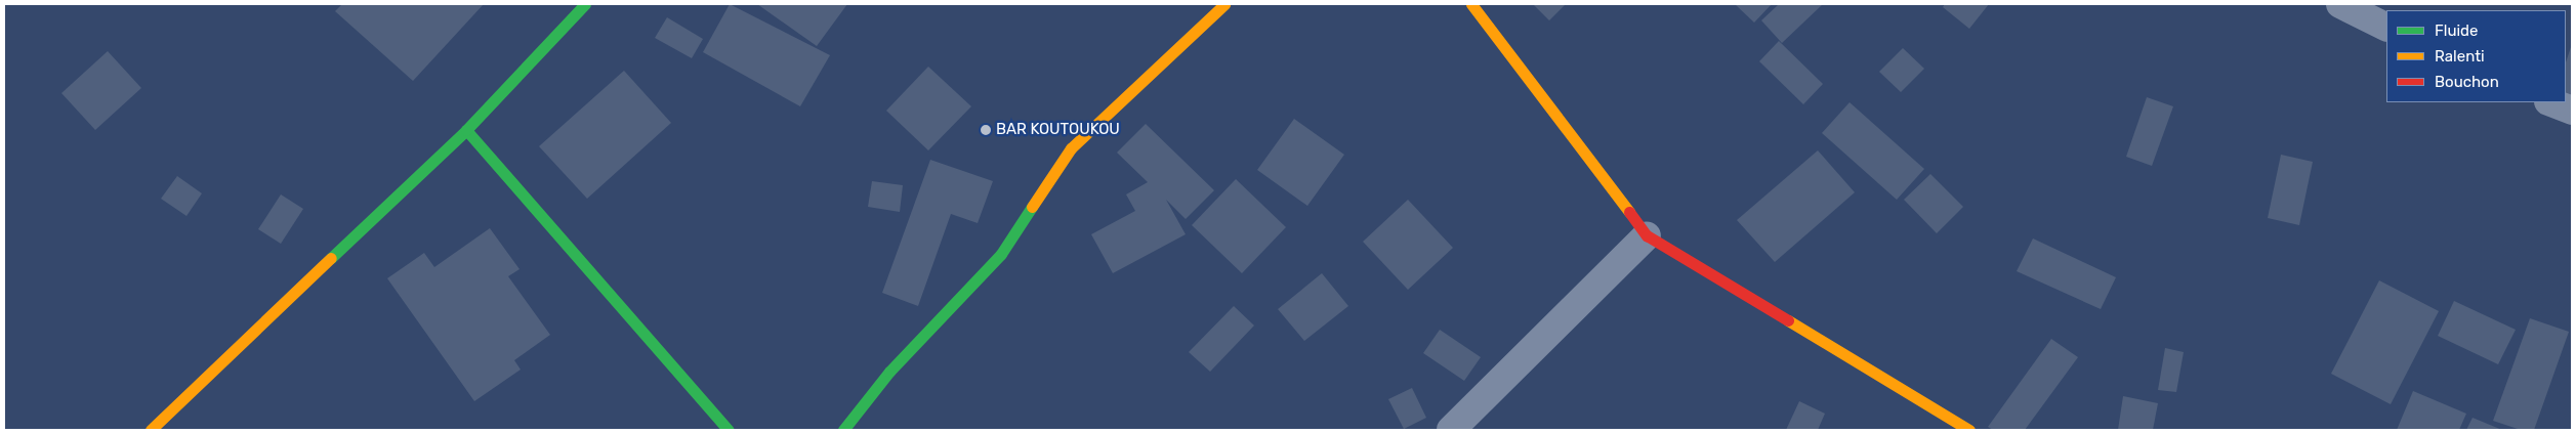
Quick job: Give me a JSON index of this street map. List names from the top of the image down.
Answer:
{
  "places": ["BAR KOUTOUKOU"],
  "legend": ["Fluide", "Ralenti", "Bouchon"]
}
